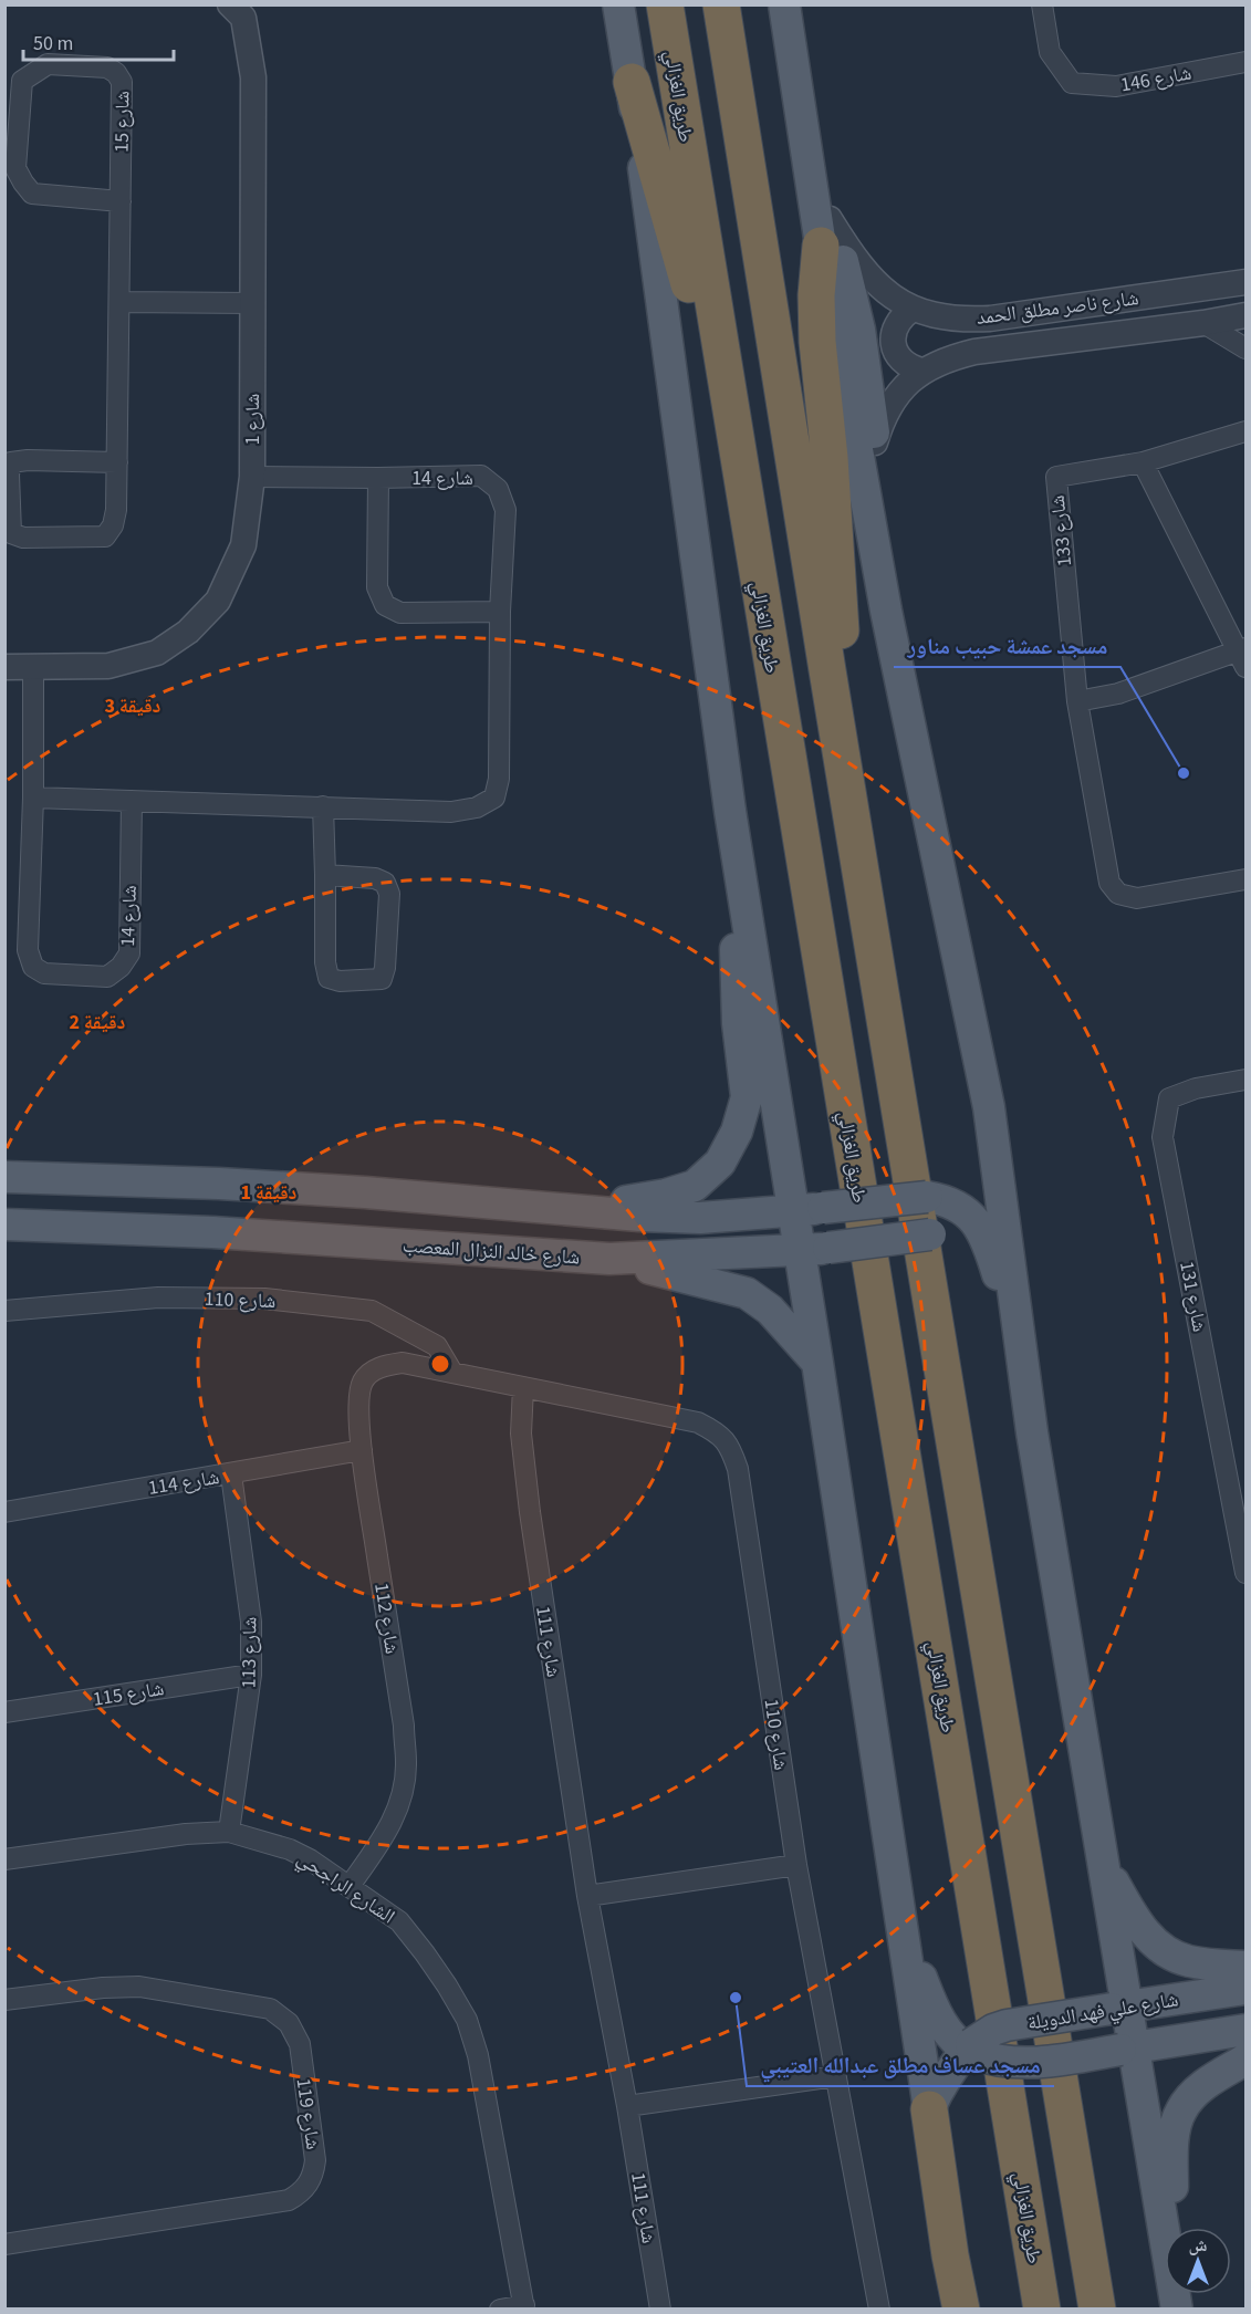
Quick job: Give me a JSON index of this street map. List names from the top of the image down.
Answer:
{
  "streets": {
    "highway": ["طريق الغزالي"],
    "main road": ["شارع خالد النزال المعصب", "شارع علي فهد الدويلة"],
    "street": [
      "شارع 146",
      "شارع 15",
      "شارع ناصر مطلق الحمد",
      "شارع 1",
      "شارع 14",
      "شارع 133",
      "شارع 131",
      "شارع 110",
      "114 شارع",
      "شارع 112",
      "شارع 111",
      "شارع 113",
      "شارع 115",
      "الشارع الراجحي",
      "شارع 119"
    ]
  },
  "crossings": [
    ["شارع 1", "شارع 14"],
    ["شارع 110", "شارع 112"],
    ["شارع 110", "شارع 111"],
    ["114 شارع", "شارع 112"],
    ["114 شارع", "شارع 113"],
    ["شارع 112", "الشارع الراجحي"],
    ["شارع 113", "شارع 115"],
    ["شارع 113", "الشارع الراجحي"]
  ],
  "places": ["مسجد عمشة حبيب مناور", "مسجد عساف مطلق عبدالله العتيبي"],
  "scale_bar": "50 m",
  "north": "top",
  "rings": ["3 دقيقة", "2 دقيقة", "1 دقيقة"]
}
